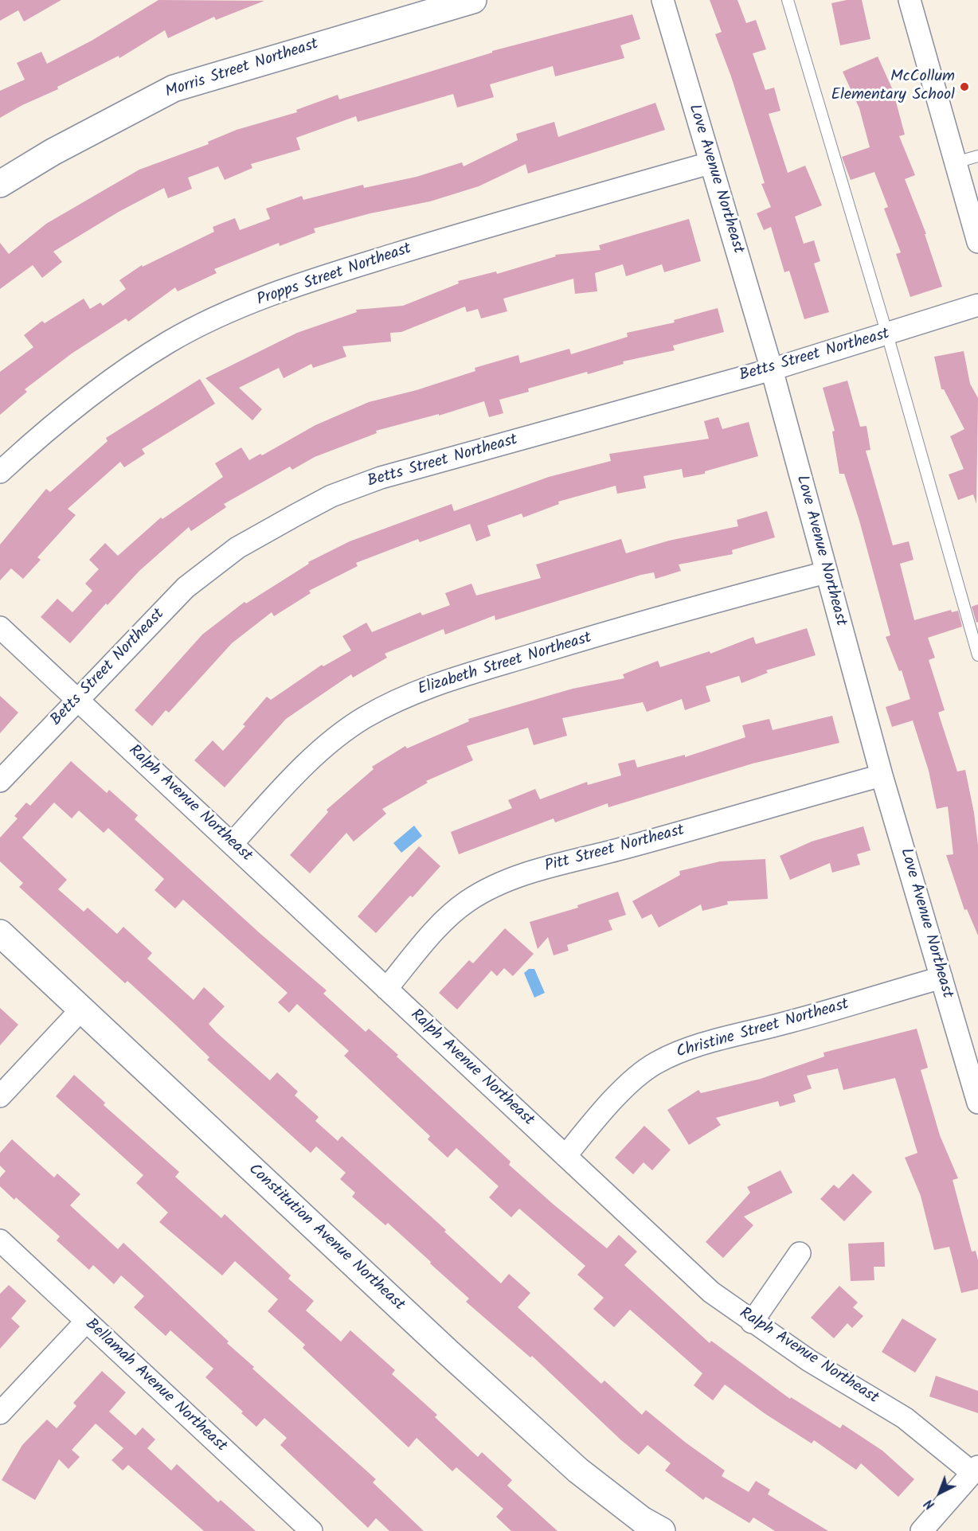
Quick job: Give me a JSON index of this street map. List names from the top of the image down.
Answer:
{
  "streets": {
    "street": [
      "Morris Street Northeast",
      "Love Avenue Northeast",
      "Propps Street Northeast",
      "Betts Street Northeast",
      "Elizabeth Street Northeast",
      "Ralph Avenue Northeast",
      "Pitt Street Northeast",
      "Christine Street Northeast",
      "Constitution Avenue Northeast",
      "Bellamah Avenue Northeast"
    ]
  },
  "crossings": [
    ["Love Avenue Northeast", "Propps Street Northeast"],
    ["Love Avenue Northeast", "Betts Street Northeast"],
    ["Love Avenue Northeast", "Elizabeth Street Northeast"],
    ["Love Avenue Northeast", "Pitt Street Northeast"],
    ["Love Avenue Northeast", "Christine Street Northeast"],
    ["Betts Street Northeast", "Ralph Avenue Northeast"],
    ["Elizabeth Street Northeast", "Ralph Avenue Northeast"],
    ["Ralph Avenue Northeast", "Pitt Street Northeast"],
    ["Ralph Avenue Northeast", "Christine Street Northeast"]
  ],
  "places": ["McCollum Elementary School"],
  "north": "bottom left"
}
